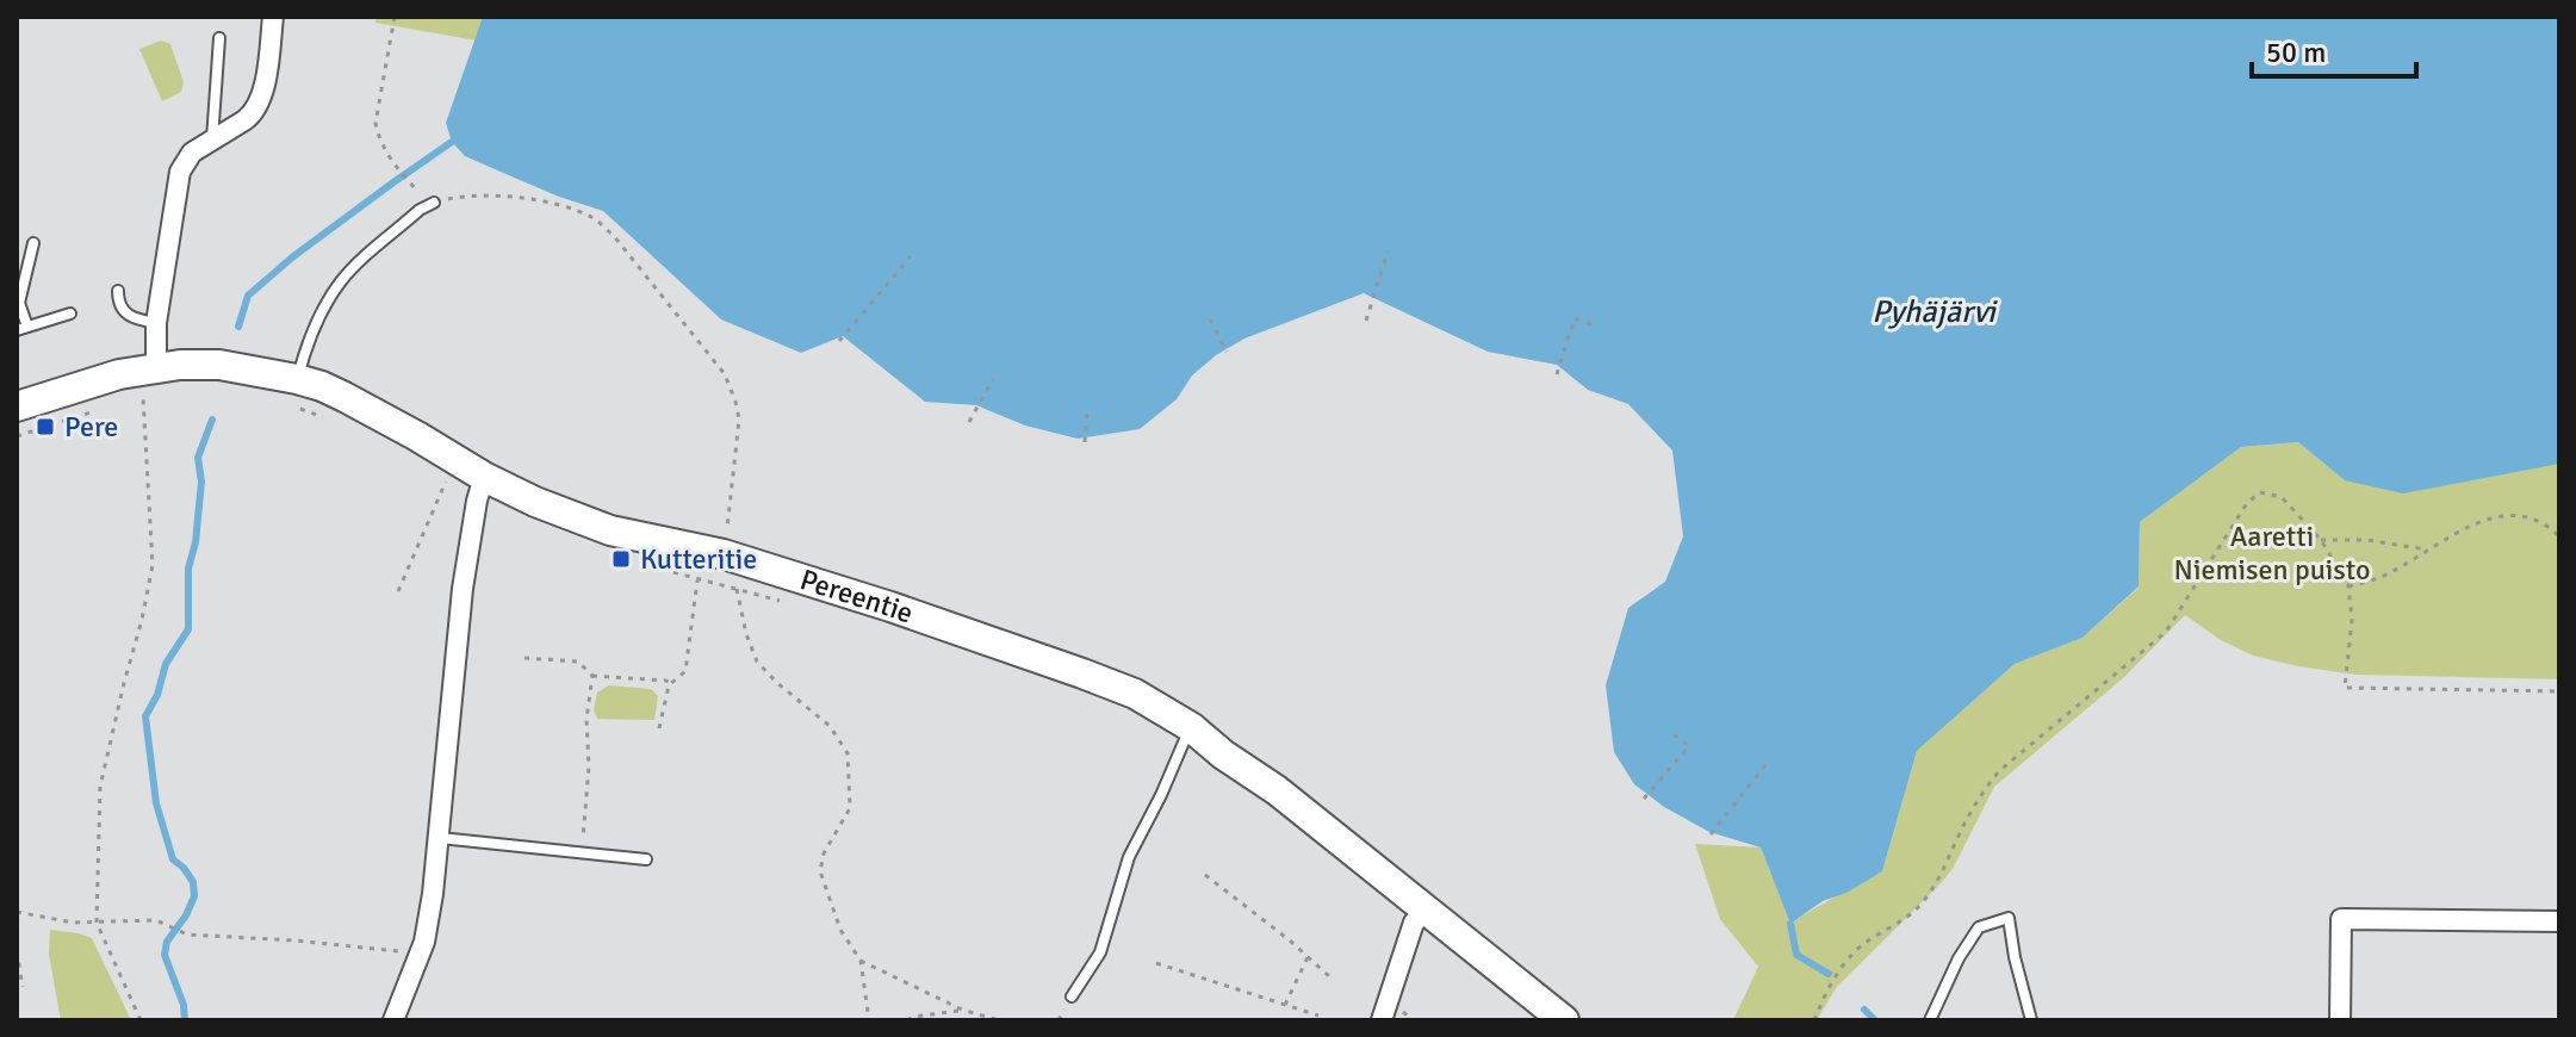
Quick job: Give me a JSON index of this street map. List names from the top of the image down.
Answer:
{
  "streets": {
    "street": ["Pereentie"]
  },
  "water": ["Pyhäjärvi"],
  "parks": ["Aaretti Niemisen puisto"],
  "places": {
    "transit": ["Pere", "Kutteritie"]
  },
  "scale_bar": "50 m"
}
